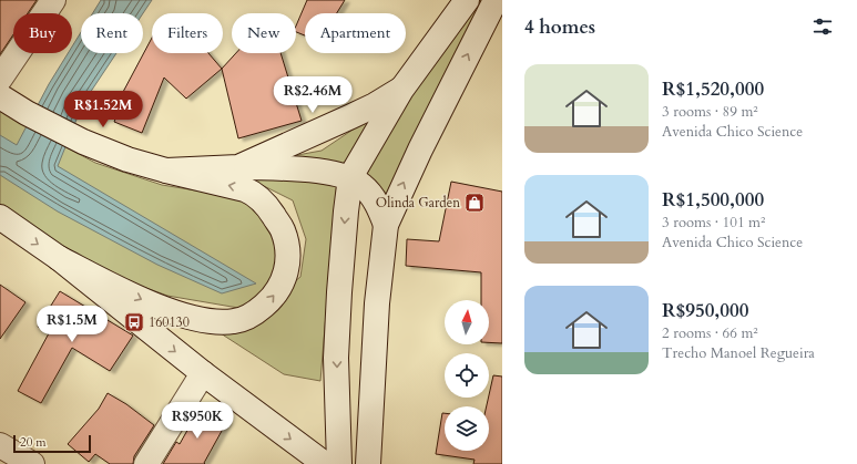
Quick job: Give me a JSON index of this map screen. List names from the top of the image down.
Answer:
{
  "places": {
    "shop": ["Olinda Garden"],
    "bus stop": ["160130"]
  },
  "scale_bar": "20 m",
  "north": "top",
  "page": {
    "heading": "4 homes",
    "chip": [
      "Buy",
      "Rent",
      "Filters",
      "New",
      "Apartment"
    ],
    "list": [
      {
        "name": "R$1,520,000",
        "note": "3 rooms · 89 m² · Avenida Chico Science"
      },
      {
        "name": "R$1,500,000",
        "note": "3 rooms · 101 m² · Avenida Chico Science"
      },
      {
        "name": "R$950,000",
        "note": "2 rooms · 66 m² · Trecho Manoel Regueira"
      }
    ],
    "price": [
      "R$2.46M",
      "R$1.52M",
      "R$1.5M",
      "R$950K"
    ],
    "scale": "20 m"
  }
}
